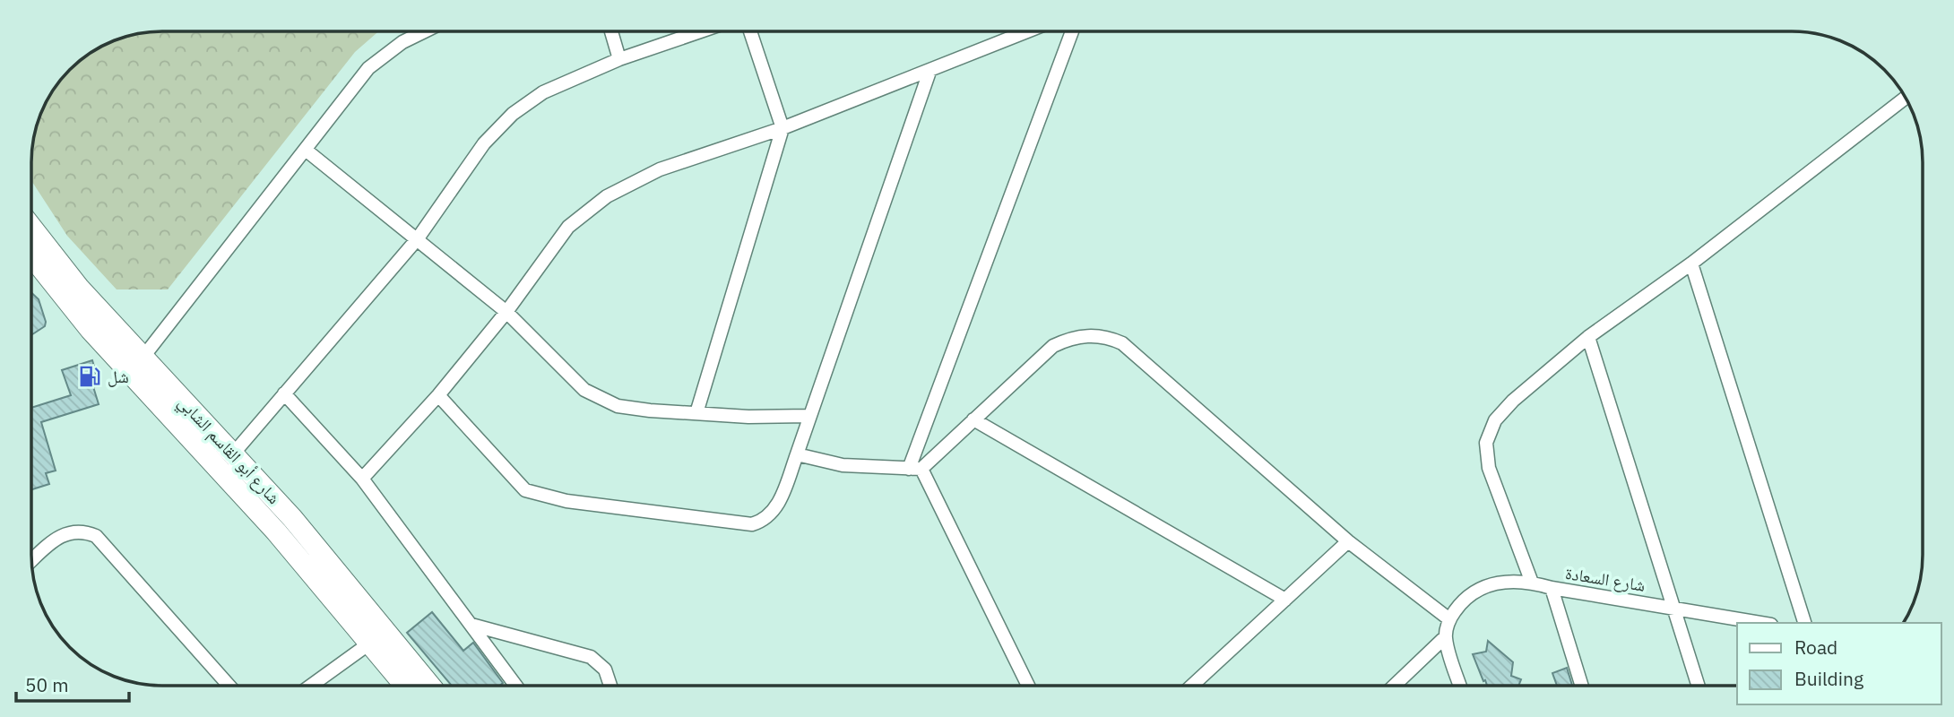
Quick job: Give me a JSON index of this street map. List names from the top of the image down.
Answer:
{
  "streets": {
    "main road": ["شارع أبو القاسم الشابي"],
    "street": ["شارع السعادة"]
  },
  "places": {
    "fuel station": ["شل"]
  },
  "legend": ["Road", "Building"],
  "scale_bar": "50 m"
}
